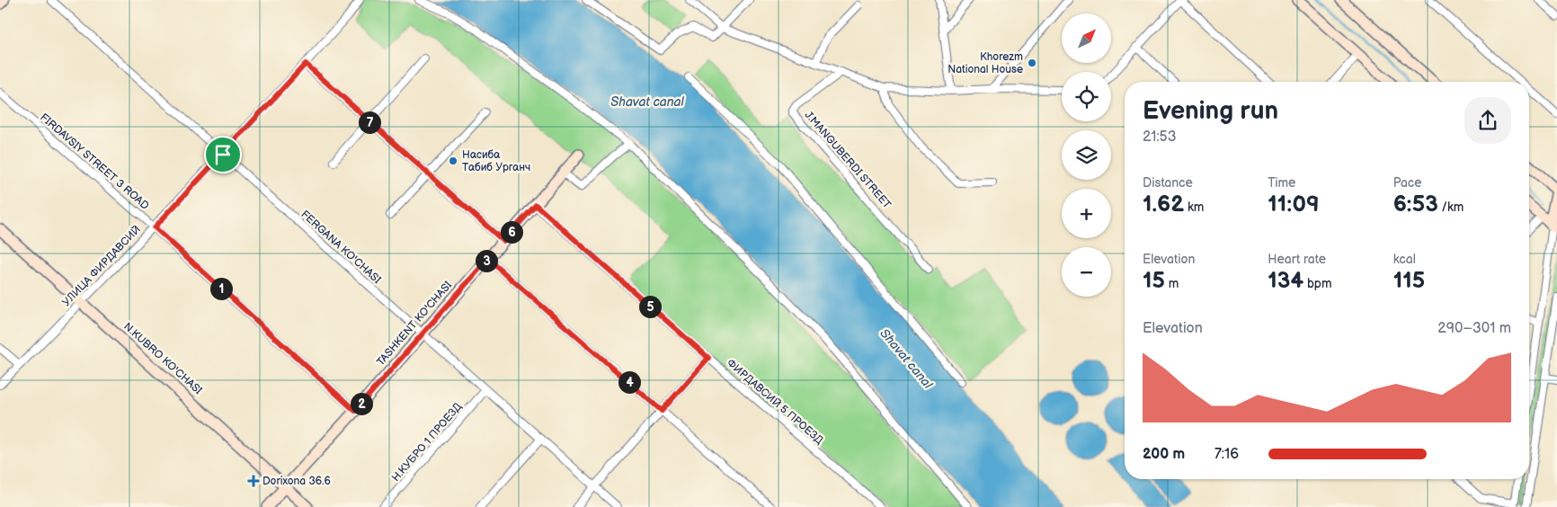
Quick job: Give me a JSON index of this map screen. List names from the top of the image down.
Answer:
{
  "streets": {
    "street": [
      "J.MANGUBERDI STREET",
      "FIRDAVSIY STREET 3 ROAD",
      "FERGANA KO'CHASI",
      "УЛИЦА ФИРДАВСИЙ",
      "TASHKENT KO'CHASI",
      "N.KUBRO KO'CHASI",
      "ФИРДАВСИЙ 5 ПРОЕЗД",
      "Н.КУБРО 1 ПРОЕЗД"
    ]
  },
  "crossings": [
    ["FIRDAVSIY STREET 3 ROAD", "УЛИЦА ФИРДАВСИЙ"],
    ["FIRDAVSIY STREET 3 ROAD", "TASHKENT KO'CHASI"],
    ["FERGANA KO'CHASI", "УЛИЦА ФИРДАВСИЙ"],
    ["FERGANA KO'CHASI", "TASHKENT KO'CHASI"],
    ["FERGANA KO'CHASI", "Н.КУБРО 1 ПРОЕЗД"],
    ["УЛИЦА ФИРДАВСИЙ", "N.KUBRO KO'CHASI"],
    ["TASHKENT KO'CHASI", "N.KUBRO KO'CHASI"],
    ["TASHKENT KO'CHASI", "ФИРДАВСИЙ 5 ПРОЕЗД"]
  ],
  "water": ["Shavat canal"],
  "places": {
    "other": ["Khorezm National House", "Насиба Табиб Урганч"],
    "health": ["Dorixona 36.6"]
  },
  "north": "top right",
  "page": {
    "map_buttons": ["+", "−"],
    "heading": ["Evening run", "21:53"],
    "pins": [
      "7",
      "6",
      "3",
      "1",
      "5",
      "4",
      "2"
    ],
    "stats": [
      ["Distance", "1.62 km"],
      ["Time", "11:09"],
      ["Pace", "6:53 /km"],
      ["Elevation", "15 m"],
      ["Heart rate", "134 bpm"],
      ["kcal", "115"]
    ],
    "chart": ["Elevation", "290–301 m"],
    "list": [
      {
        "name": "200 m",
        "note": "7:16"
      }
    ]
  }
}
